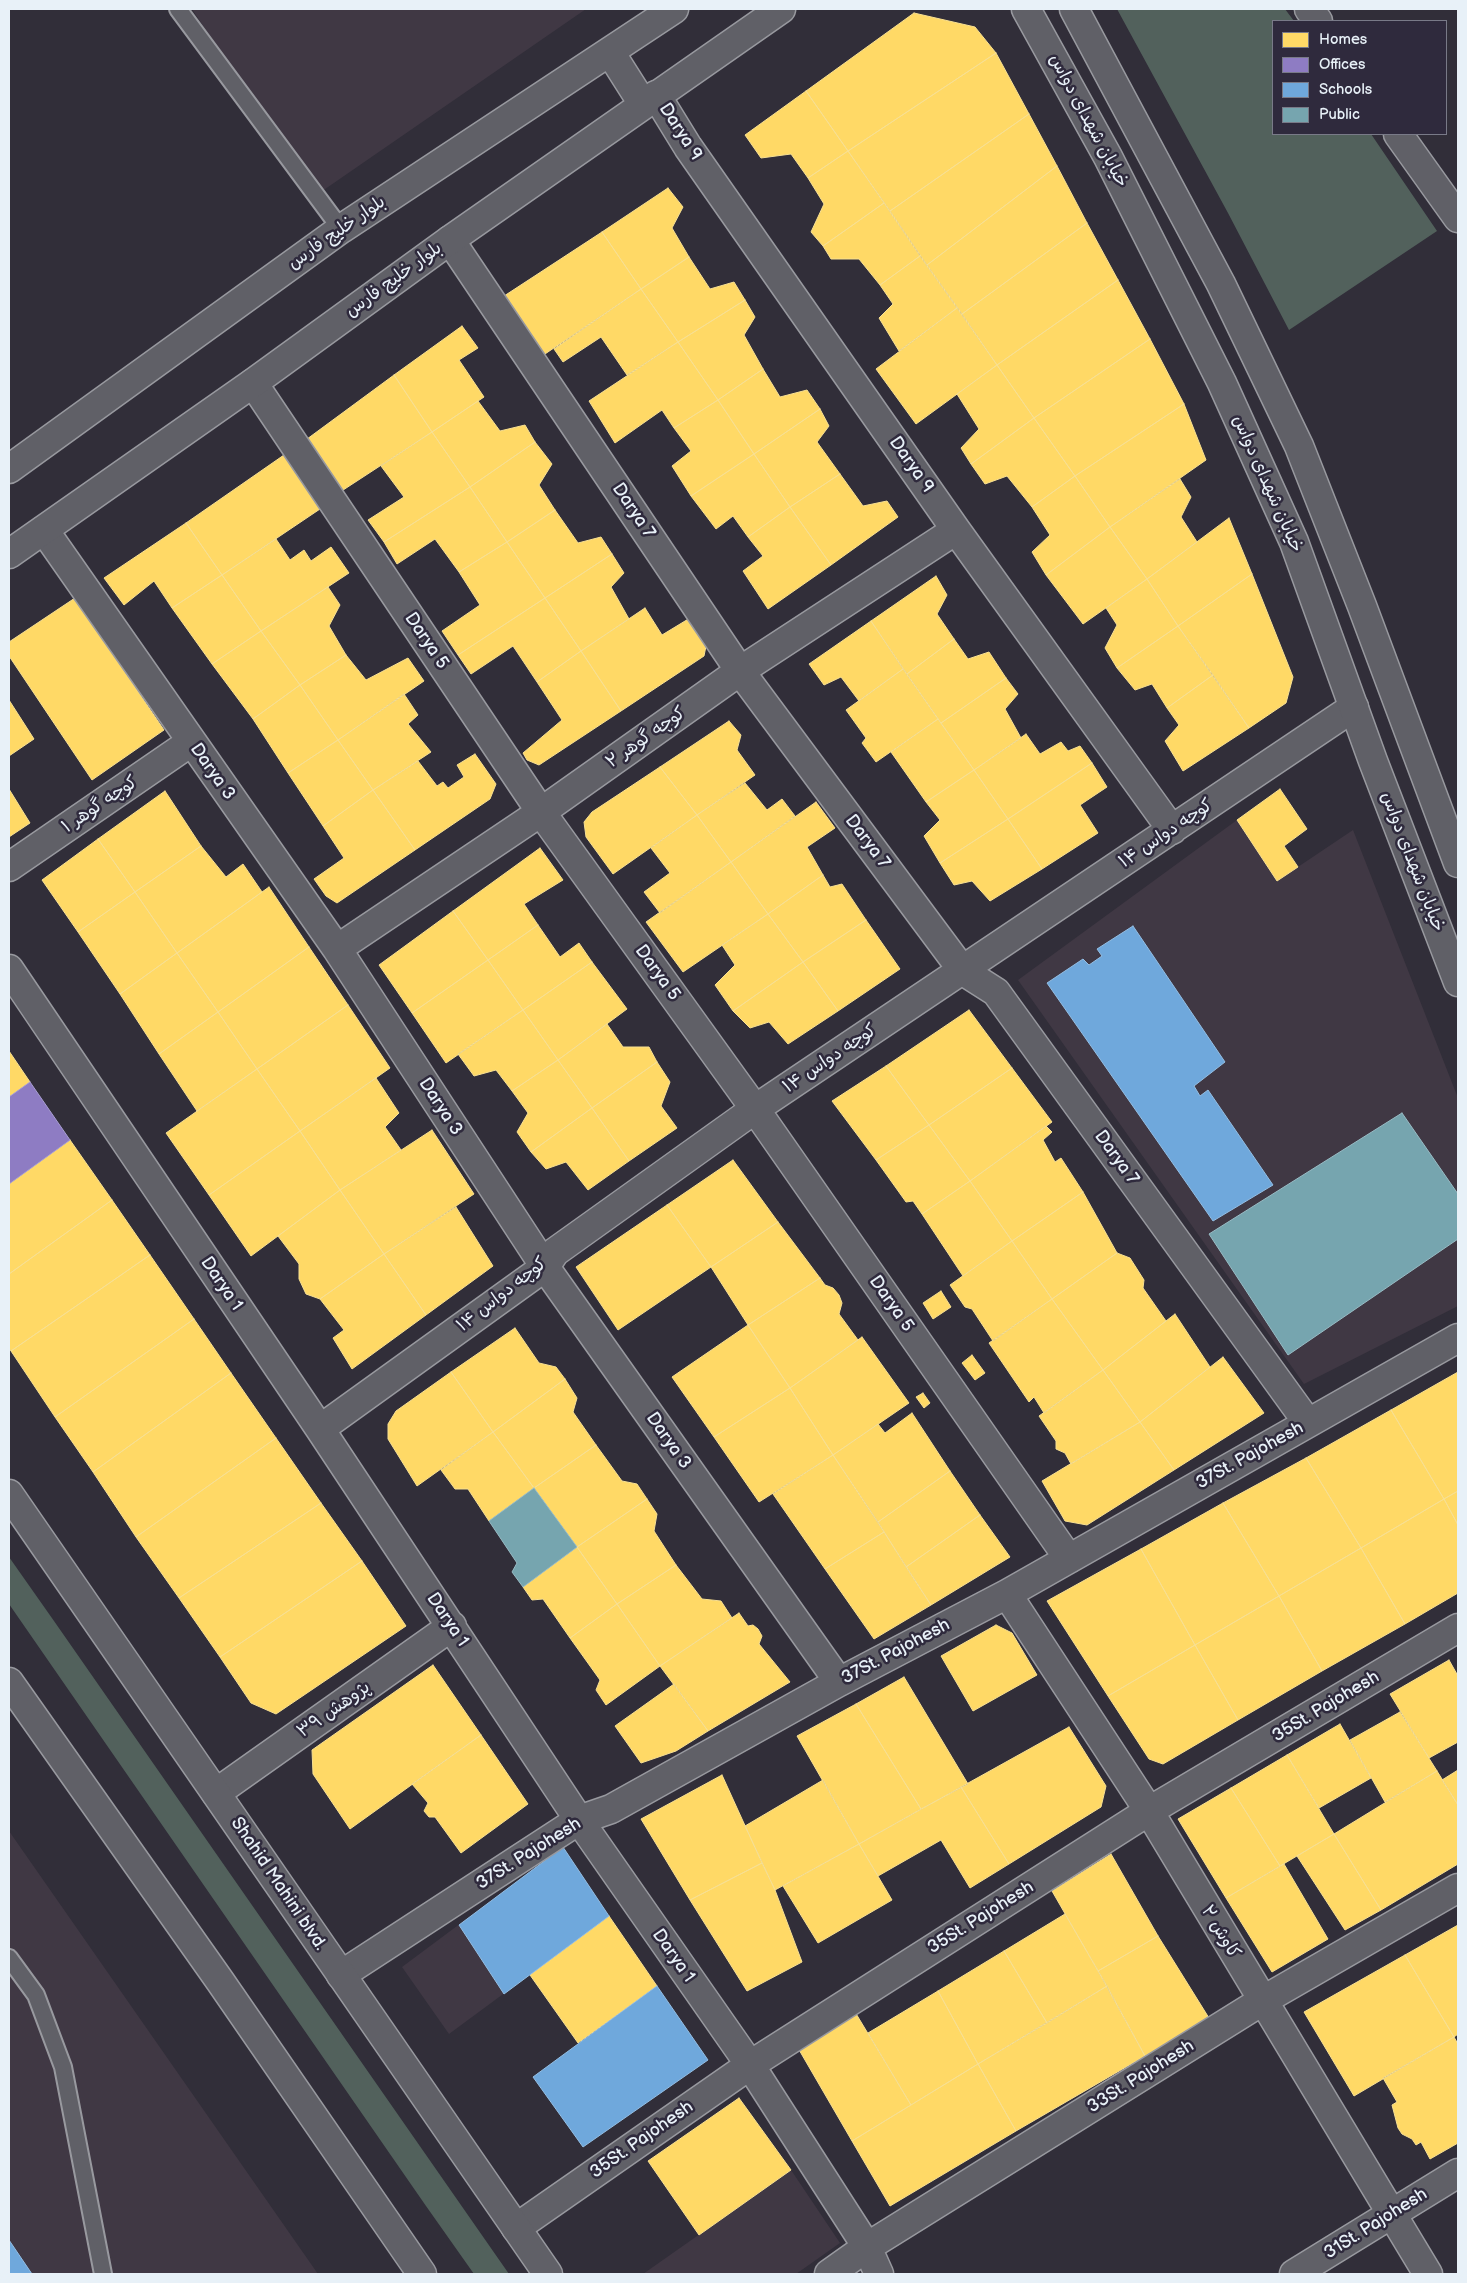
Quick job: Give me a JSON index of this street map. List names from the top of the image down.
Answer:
{
  "streets": {
    "street": [
      "خیابان شهدای دواس",
      "Darya 9",
      "بلوار خلیج ‌فارس",
      "بلوار خلیج‌ فارس",
      "Darya 7",
      "Darya 5",
      "کوچه گوهر ۲",
      "Darya 3",
      "کوچه گوهر ۱",
      "کوچه دواس ۱۴",
      "Darya 1",
      "37St. Pajohesh",
      "35St. Pajohesh",
      "پژوهش ۳۹",
      "Shahid Mahini blvd.",
      "کاوش ۲",
      "33St. Pajohesh",
      "31St. Pajohesh"
    ]
  },
  "crossings": [
    ["خیابان شهدای دواس", "کوچه دواس ۱۴"],
    ["Darya 9", "بلوار خلیج ‌فارس"],
    ["Darya 9", "بلوار خلیج‌ فارس"],
    ["Darya 9", "کوچه گوهر ۲"],
    ["Darya 9", "کوچه دواس ۱۴"],
    ["بلوار خلیج‌ فارس", "Darya 7"],
    ["بلوار خلیج‌ فارس", "Darya 5"],
    ["بلوار خلیج‌ فارس", "Darya 3"],
    ["Darya 7", "کوچه گوهر ۲"],
    ["Darya 7", "کوچه دواس ۱۴"],
    ["Darya 7", "37St. Pajohesh"],
    ["Darya 5", "کوچه گوهر ۲"],
    ["Darya 5", "کوچه دواس ۱۴"],
    ["Darya 5", "37St. Pajohesh"],
    ["کوچه گوهر ۲", "Darya 3"],
    ["Darya 3", "کوچه گوهر ۱"],
    ["Darya 3", "کوچه دواس ۱۴"],
    ["Darya 3", "37St. Pajohesh"],
    ["کوچه دواس ۱۴", "Darya 1"],
    ["Darya 1", "37St. Pajohesh"],
    ["Darya 1", "35St. Pajohesh"],
    ["Darya 1", "پژوهش ۳۹"],
    ["Darya 1", "33St. Pajohesh"],
    ["37St. Pajohesh", "Shahid Mahini blvd."],
    ["37St. Pajohesh", "کاوش ۲"],
    ["35St. Pajohesh", "Shahid Mahini blvd."],
    ["35St. Pajohesh", "کاوش ۲"],
    ["پژوهش ۳۹", "Shahid Mahini blvd."],
    ["کاوش ۲", "33St. Pajohesh"],
    ["کاوش ۲", "31St. Pajohesh"]
  ],
  "legend": [
    "Homes",
    "Offices",
    "Schools",
    "Public"
  ]
}
